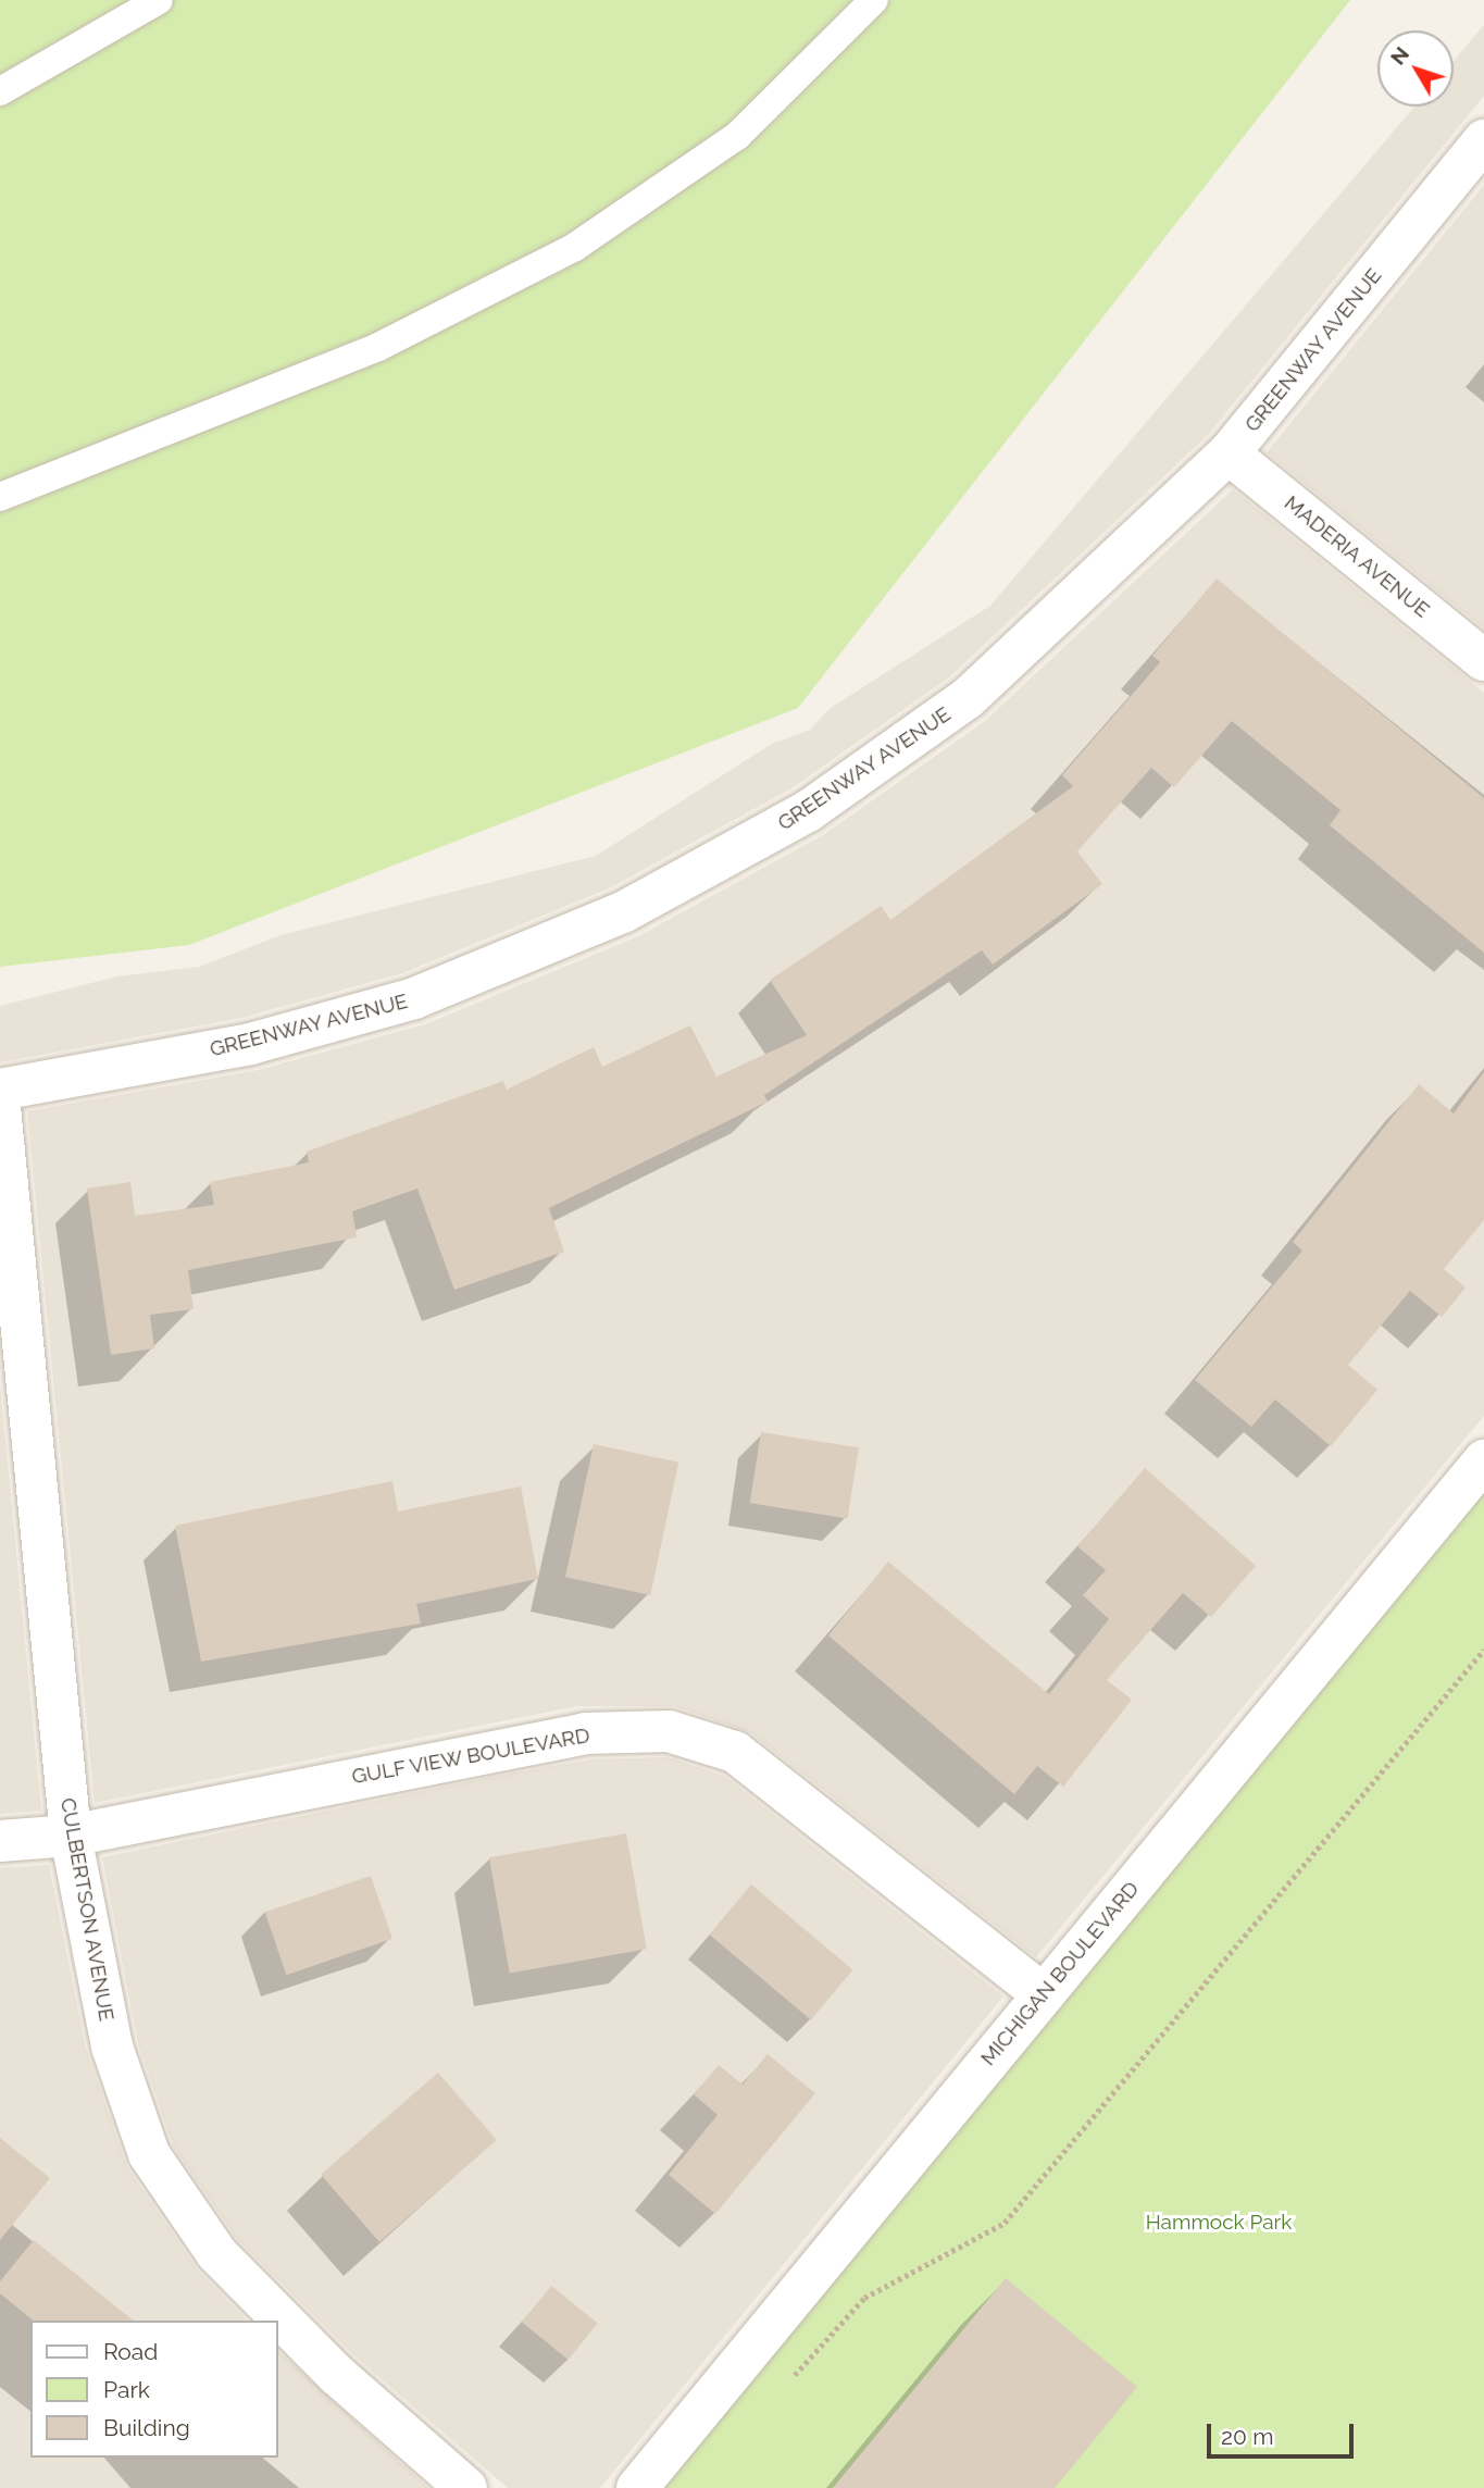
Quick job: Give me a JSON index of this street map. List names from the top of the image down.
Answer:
{
  "streets": {
    "street": [
      "GREENWAY AVENUE",
      "MADERIA AVENUE",
      "GULF VIEW BOULEVARD",
      "CULBERTSON AVENUE",
      "MICHIGAN BOULEVARD"
    ]
  },
  "crossings": [
    ["GREENWAY AVENUE", "MADERIA AVENUE"],
    ["GULF VIEW BOULEVARD", "CULBERTSON AVENUE"],
    ["GULF VIEW BOULEVARD", "MICHIGAN BOULEVARD"]
  ],
  "parks": ["Hammock Park"],
  "legend": ["Road", "Park", "Building"],
  "scale_bar": "20 m",
  "north": "top left"
}
